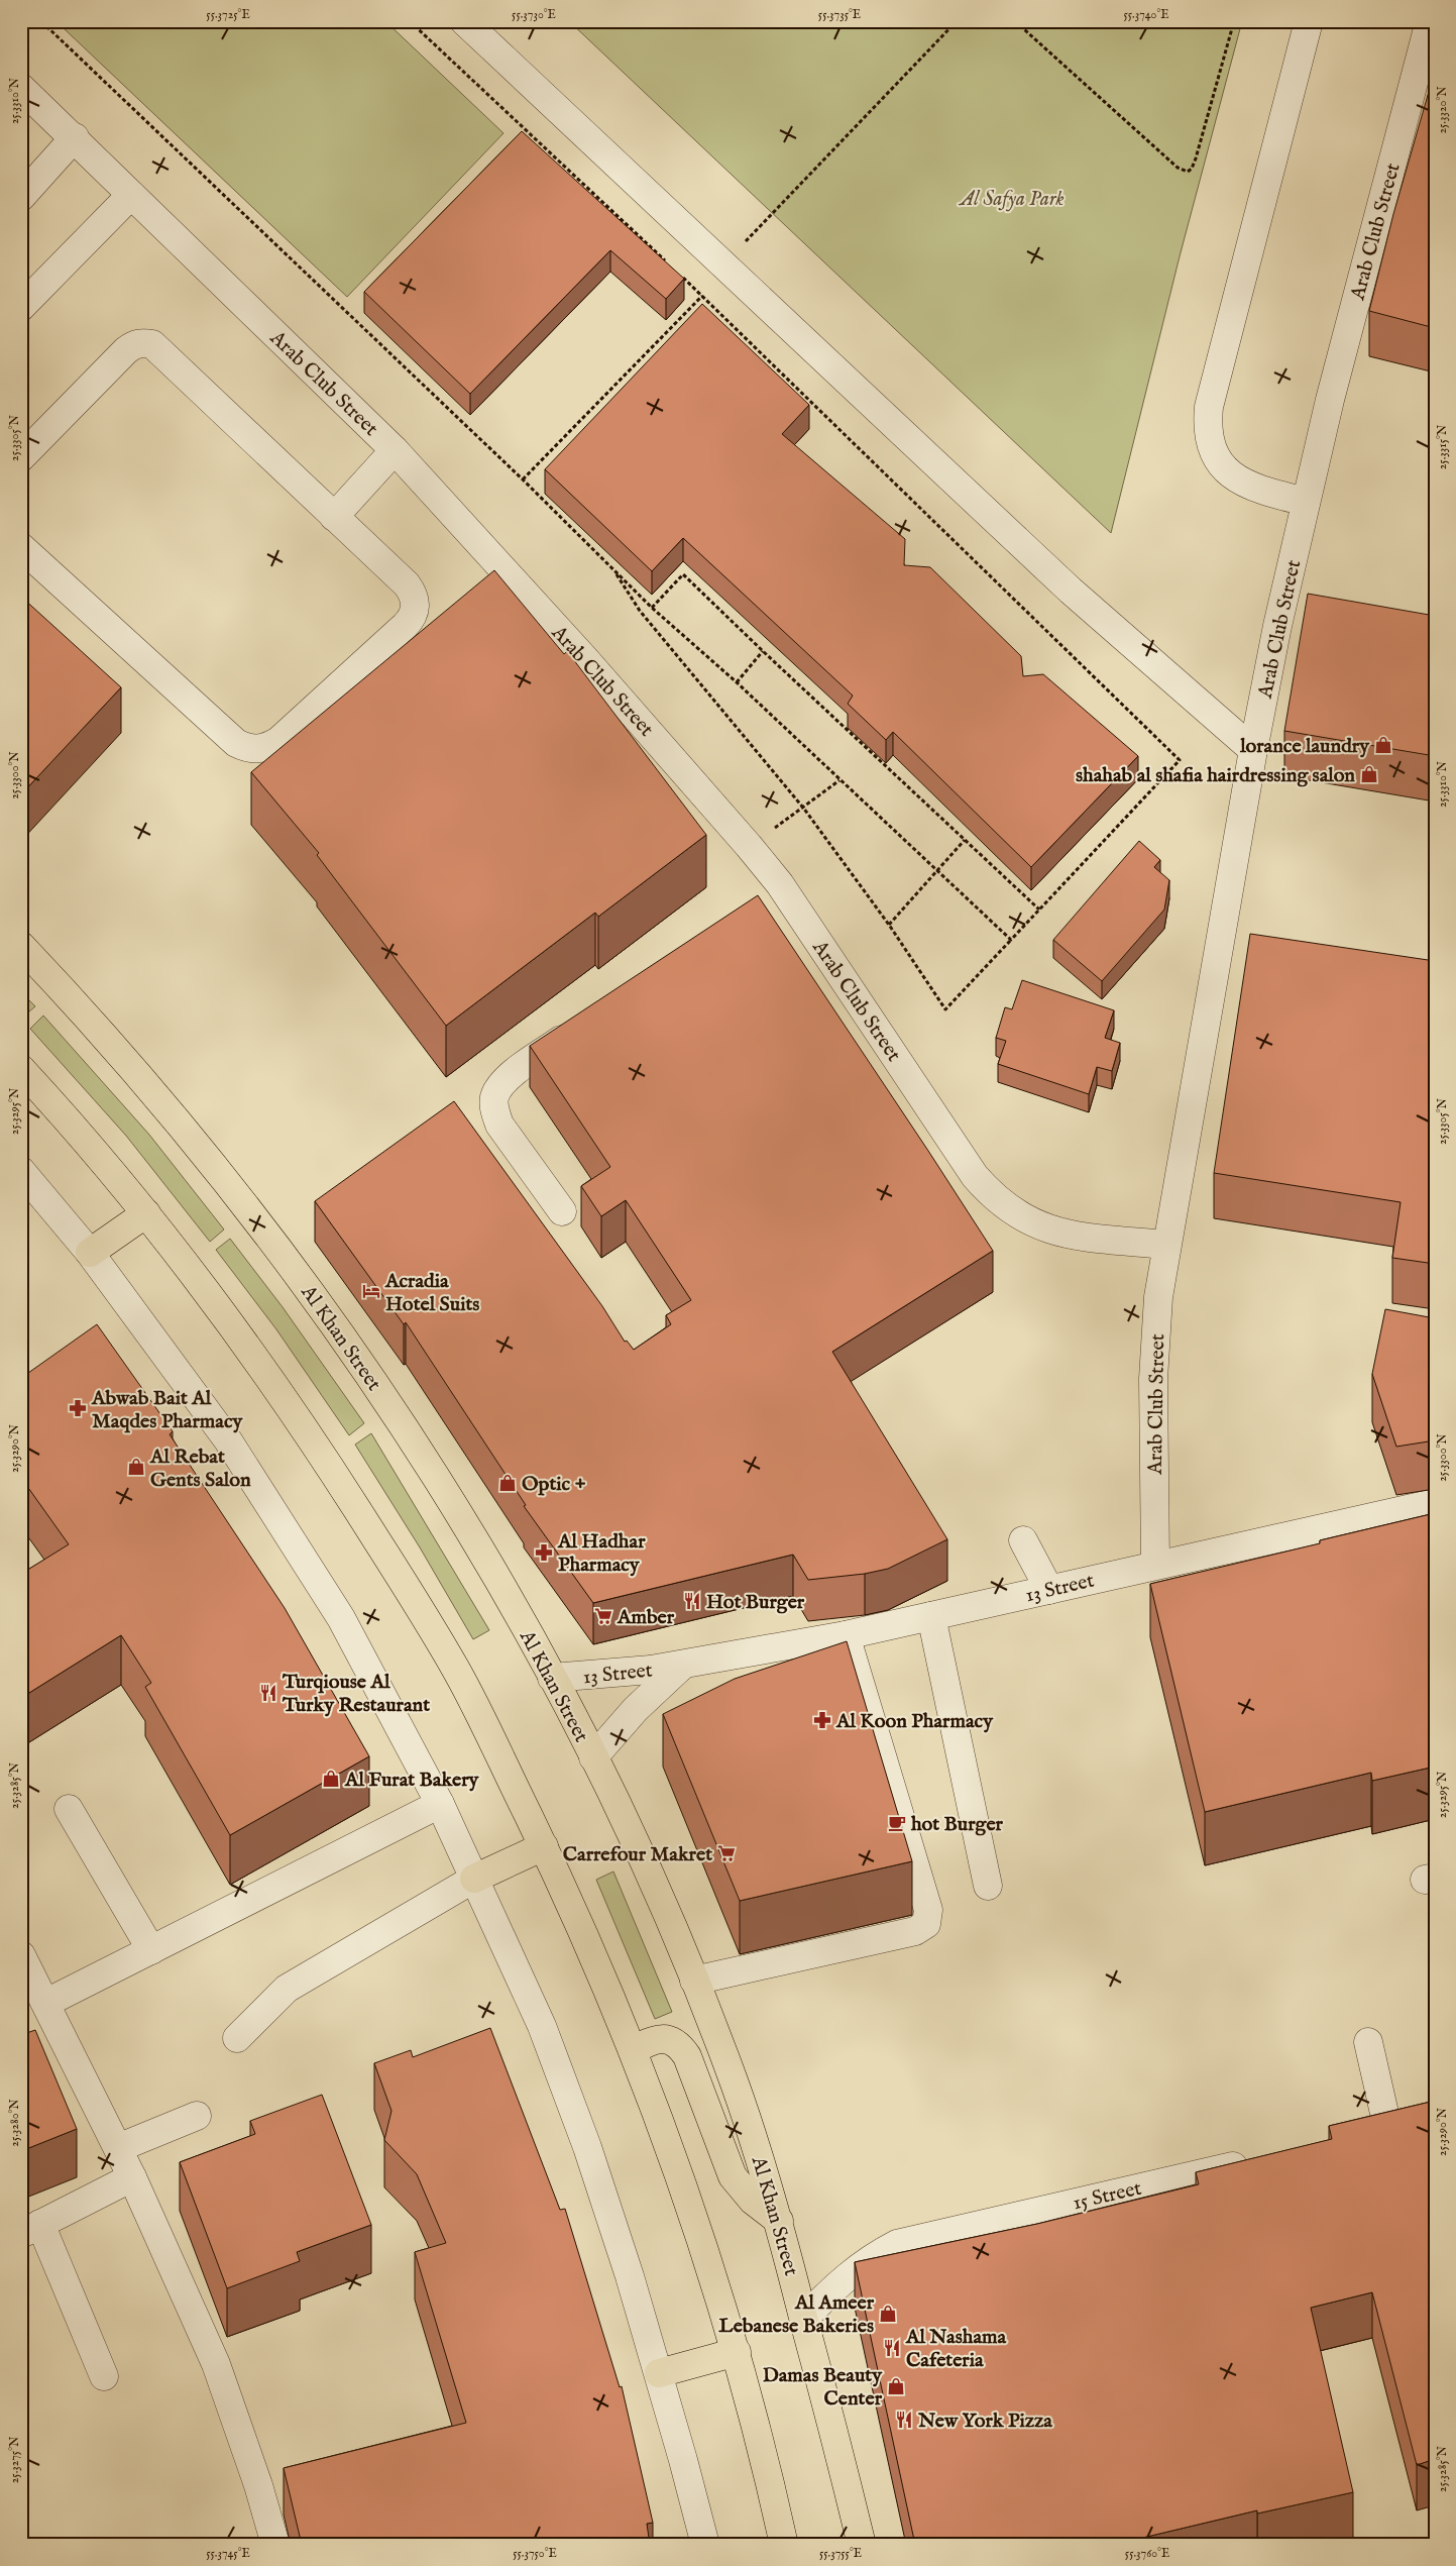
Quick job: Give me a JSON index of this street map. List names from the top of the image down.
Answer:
{
  "streets": {
    "main road": ["Al Khan Street"],
    "street": ["Arab Club Street", "13 Street", "15 Street"]
  },
  "crossings": [
    ["Arab Club Street", "13 Street"],
    ["Al Khan Street", "13 Street"],
    ["Al Khan Street", "15 Street"]
  ],
  "parks": ["Al Safya Park"],
  "places": {
    "shop": [
      "lorance laundry",
      "shahab al shafia hairdressing salon",
      "Al Rebat Gents Salon",
      "Optic +",
      "Al Furat Bakery",
      "Al Ameer Lebanese Bakeries",
      "Damas Beauty Center"
    ],
    "hotel": ["Acradia Hotel Suits"],
    "pharmacy": ["Abwab Bait Al Maqdes Pharmacy", "Al Hadhar Pharmacy", "Al Koon Pharmacy"],
    "restaurant": [
      "Hot Burger",
      "Turqiouse Al Turky Restaurant",
      "Al Nashama Cafeteria",
      "New York Pizza"
    ],
    "supermarket": ["Amber", "Carrefour Makret"],
    "cafe": ["hot Burger"]
  },
  "coordinates": [
    "55.3725°E",
    "55.3730°E",
    "55.3735°E",
    "55.3740°E",
    "25.3310°N",
    "25.3320°N",
    "25.3305°N",
    "25.3315°N",
    "25.3300°N",
    "25.3295°N",
    "25.3290°N",
    "25.3285°N",
    "25.3280°N",
    "25.3275°N",
    "55.3745°E",
    "55.3750°E",
    "55.3755°E",
    "55.3760°E"
  ]
}
